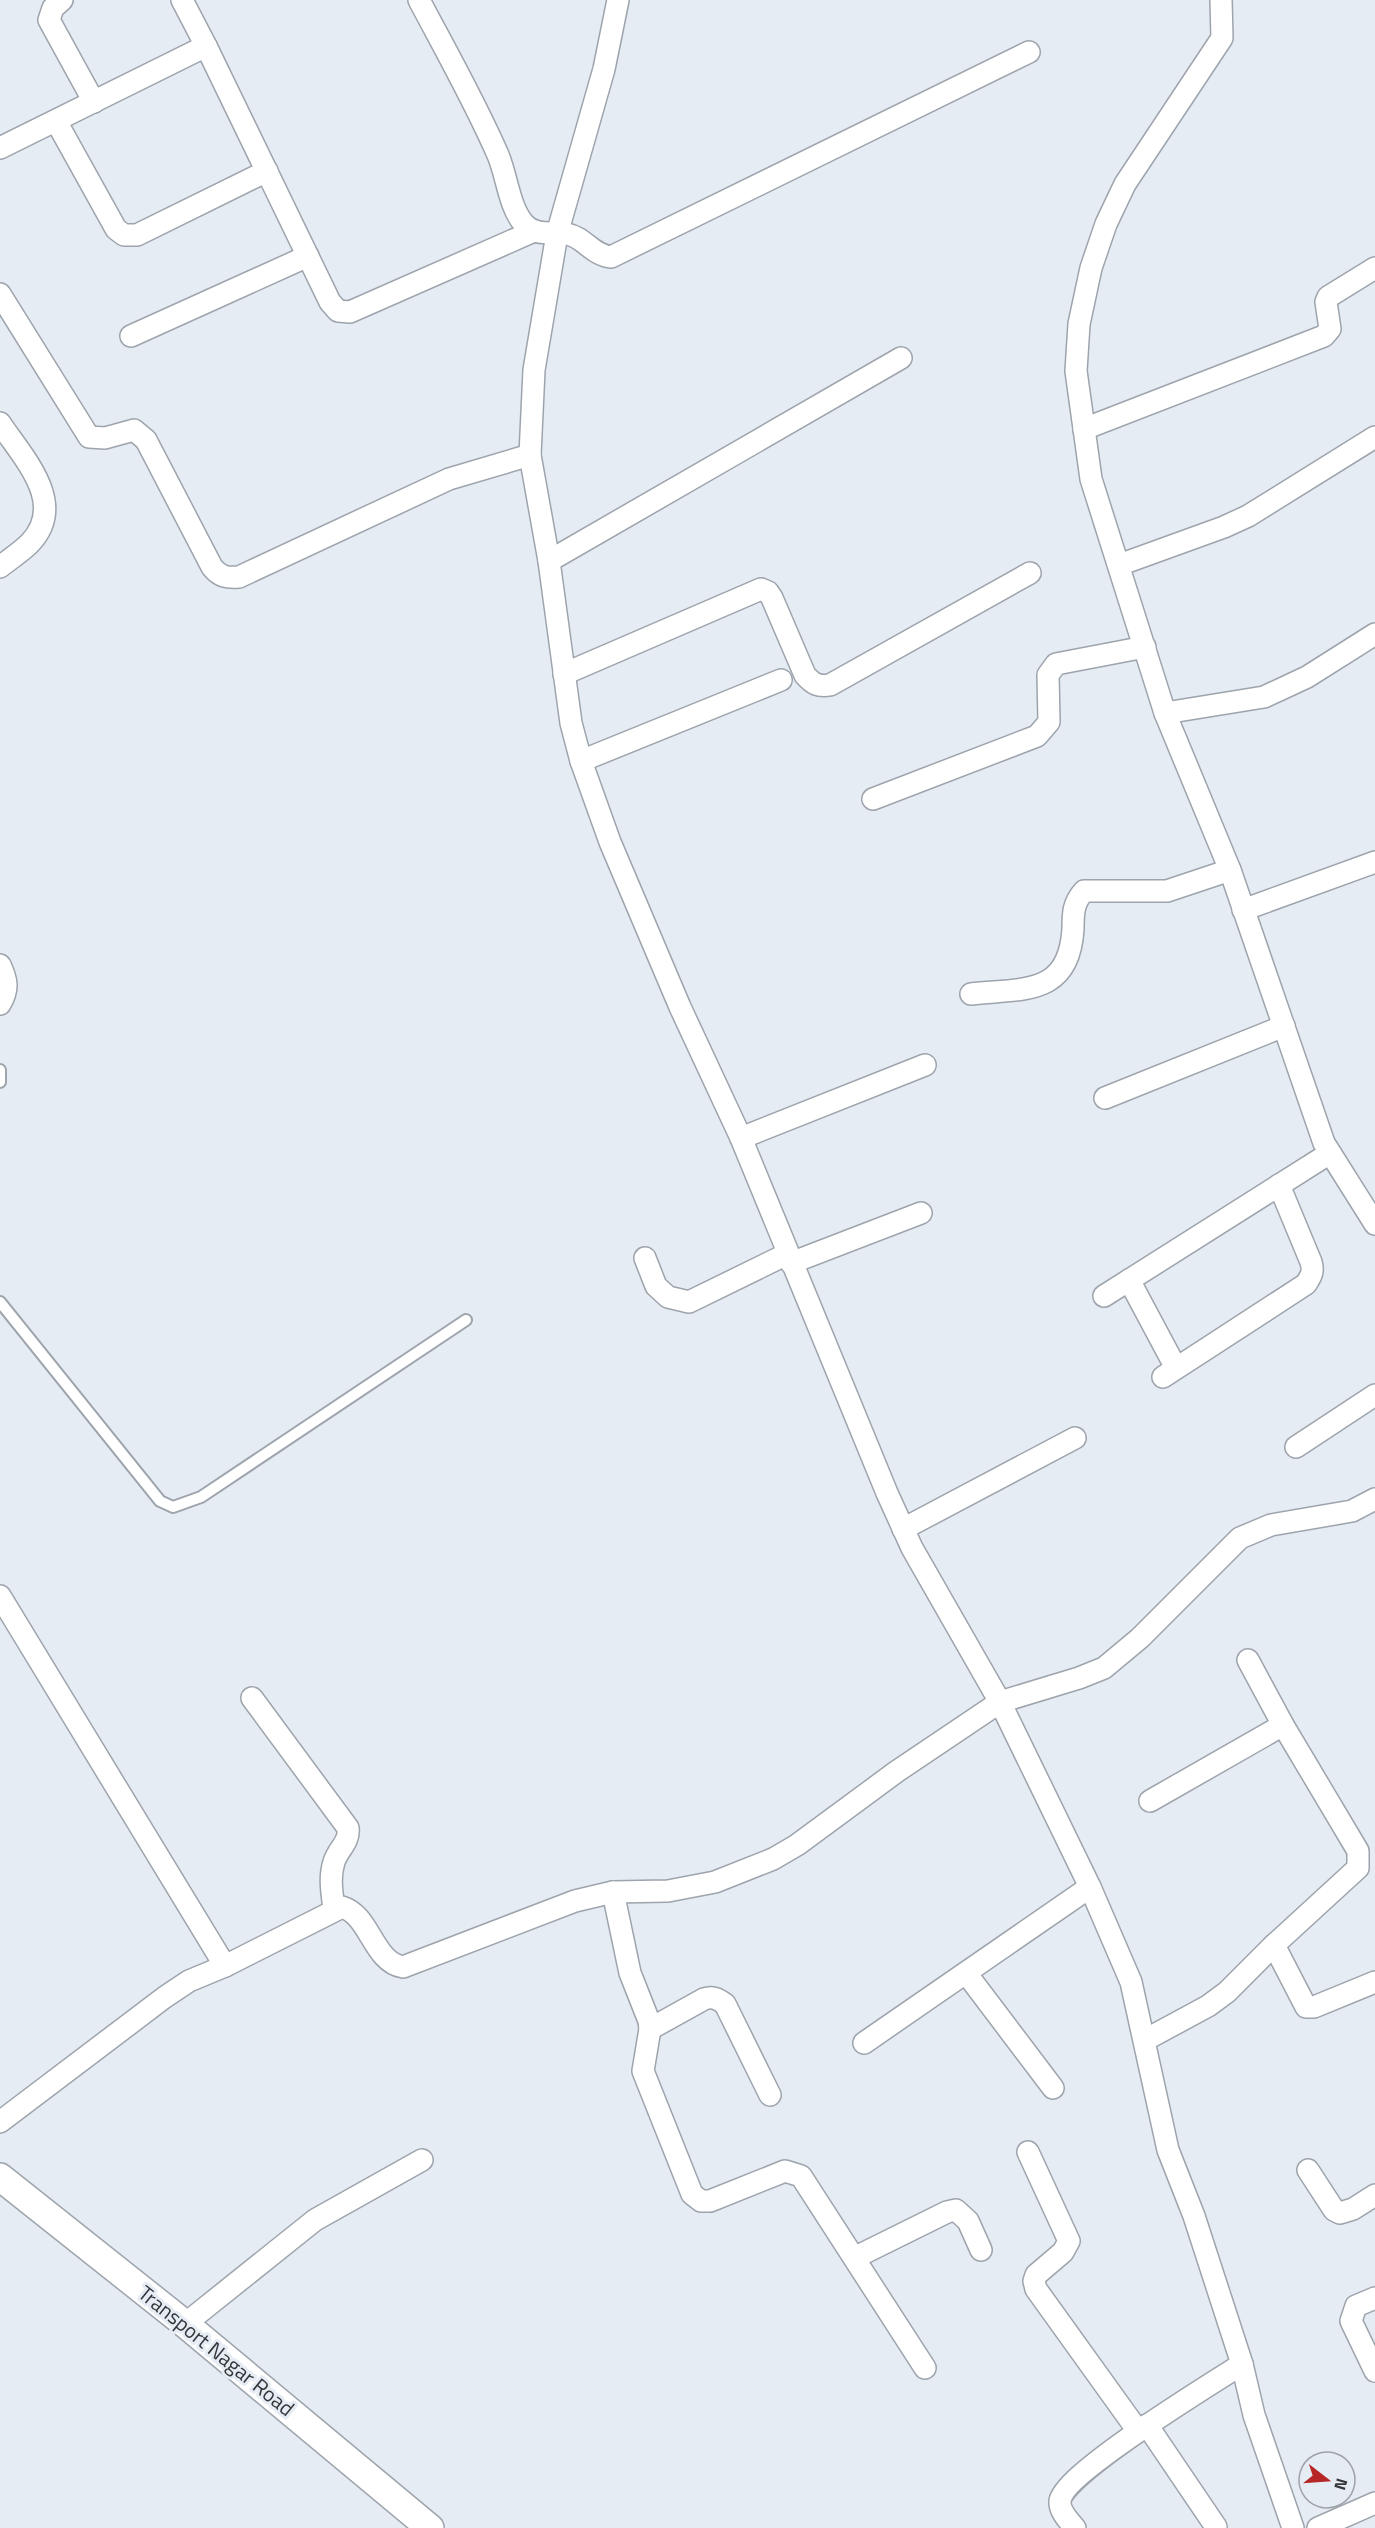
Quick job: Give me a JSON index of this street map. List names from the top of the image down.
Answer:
{
  "streets": {
    "street": ["Transport Nagar Road"]
  },
  "north": "right"
}
